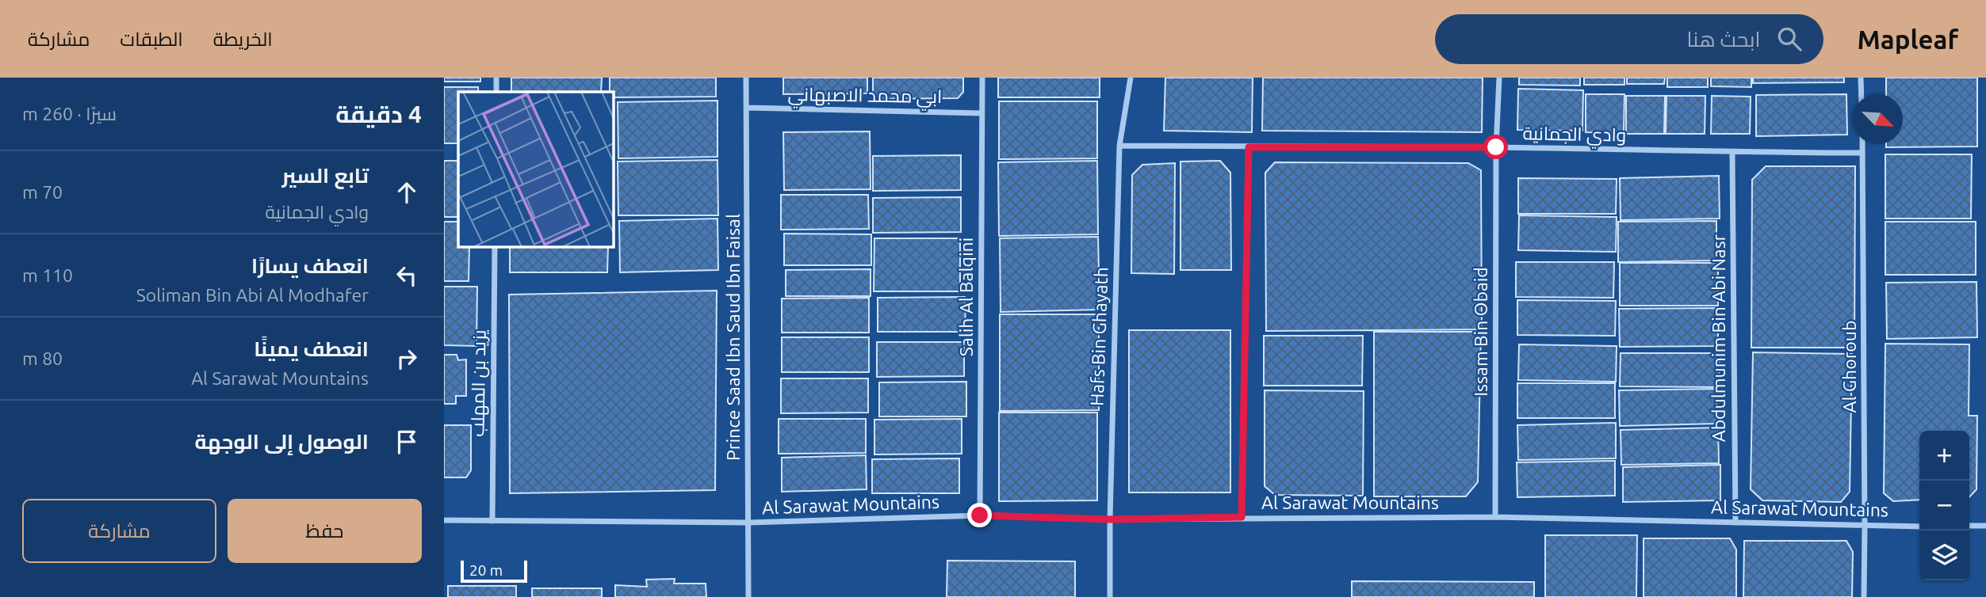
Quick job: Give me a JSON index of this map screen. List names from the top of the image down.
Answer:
{
  "streets": {
    "street": [
      "ابي محمد الاصبهاني",
      "وادي الجمانية",
      "Salih Al Balqini",
      "Issam Bin Obaid",
      "Hafs Bin Ghayath",
      "Prince Saad Ibn Saud Ibn Faisal",
      "Abdulmunim Bin Abi Nasr",
      "Al Ghoroub",
      "يزيد بن المهلب",
      "Al Sarawat Mountains"
    ]
  },
  "crossings": [
    ["ابي محمد الاصبهاني", "Salih Al Balqini"],
    ["ابي محمد الاصبهاني", "Prince Saad Ibn Saud Ibn Faisal"],
    ["وادي الجمانية", "Issam Bin Obaid"],
    ["وادي الجمانية", "Hafs Bin Ghayath"],
    ["وادي الجمانية", "Abdulmunim Bin Abi Nasr"],
    ["وادي الجمانية", "Al Ghoroub"],
    ["Salih Al Balqini", "Al Sarawat Mountains"],
    ["Issam Bin Obaid", "Al Sarawat Mountains"],
    ["Hafs Bin Ghayath", "Al Sarawat Mountains"],
    ["Prince Saad Ibn Saud Ibn Faisal", "Al Sarawat Mountains"],
    ["Abdulmunim Bin Abi Nasr", "Al Sarawat Mountains"],
    ["Al Ghoroub", "Al Sarawat Mountains"],
    ["يزيد بن المهلب", "Al Sarawat Mountains"]
  ],
  "scale_bar": "20 m",
  "north": "bottom right",
  "page": {
    "header": "Mapleaf",
    "search": "ابحث هنا",
    "nav": ["الخريطة", "الطبقات", "مشاركة"],
    "heading": ["4 دقيقة", "سيرًا · 260 m"],
    "list": [
      ["تابع السير", "وادي الجمانية", "70 m"],
      ["انعطف يسارًا", "Soliman Bin Abi Al Modhafer", "110 m"],
      ["انعطف يمينًا", "Al Sarawat Mountains", "80 m"],
      "الوصول إلى الوجهة"
    ],
    "map_buttons": ["+", "−"],
    "buttons": ["حفظ", "مشاركة"],
    "scale": "20 m"
  }
}
